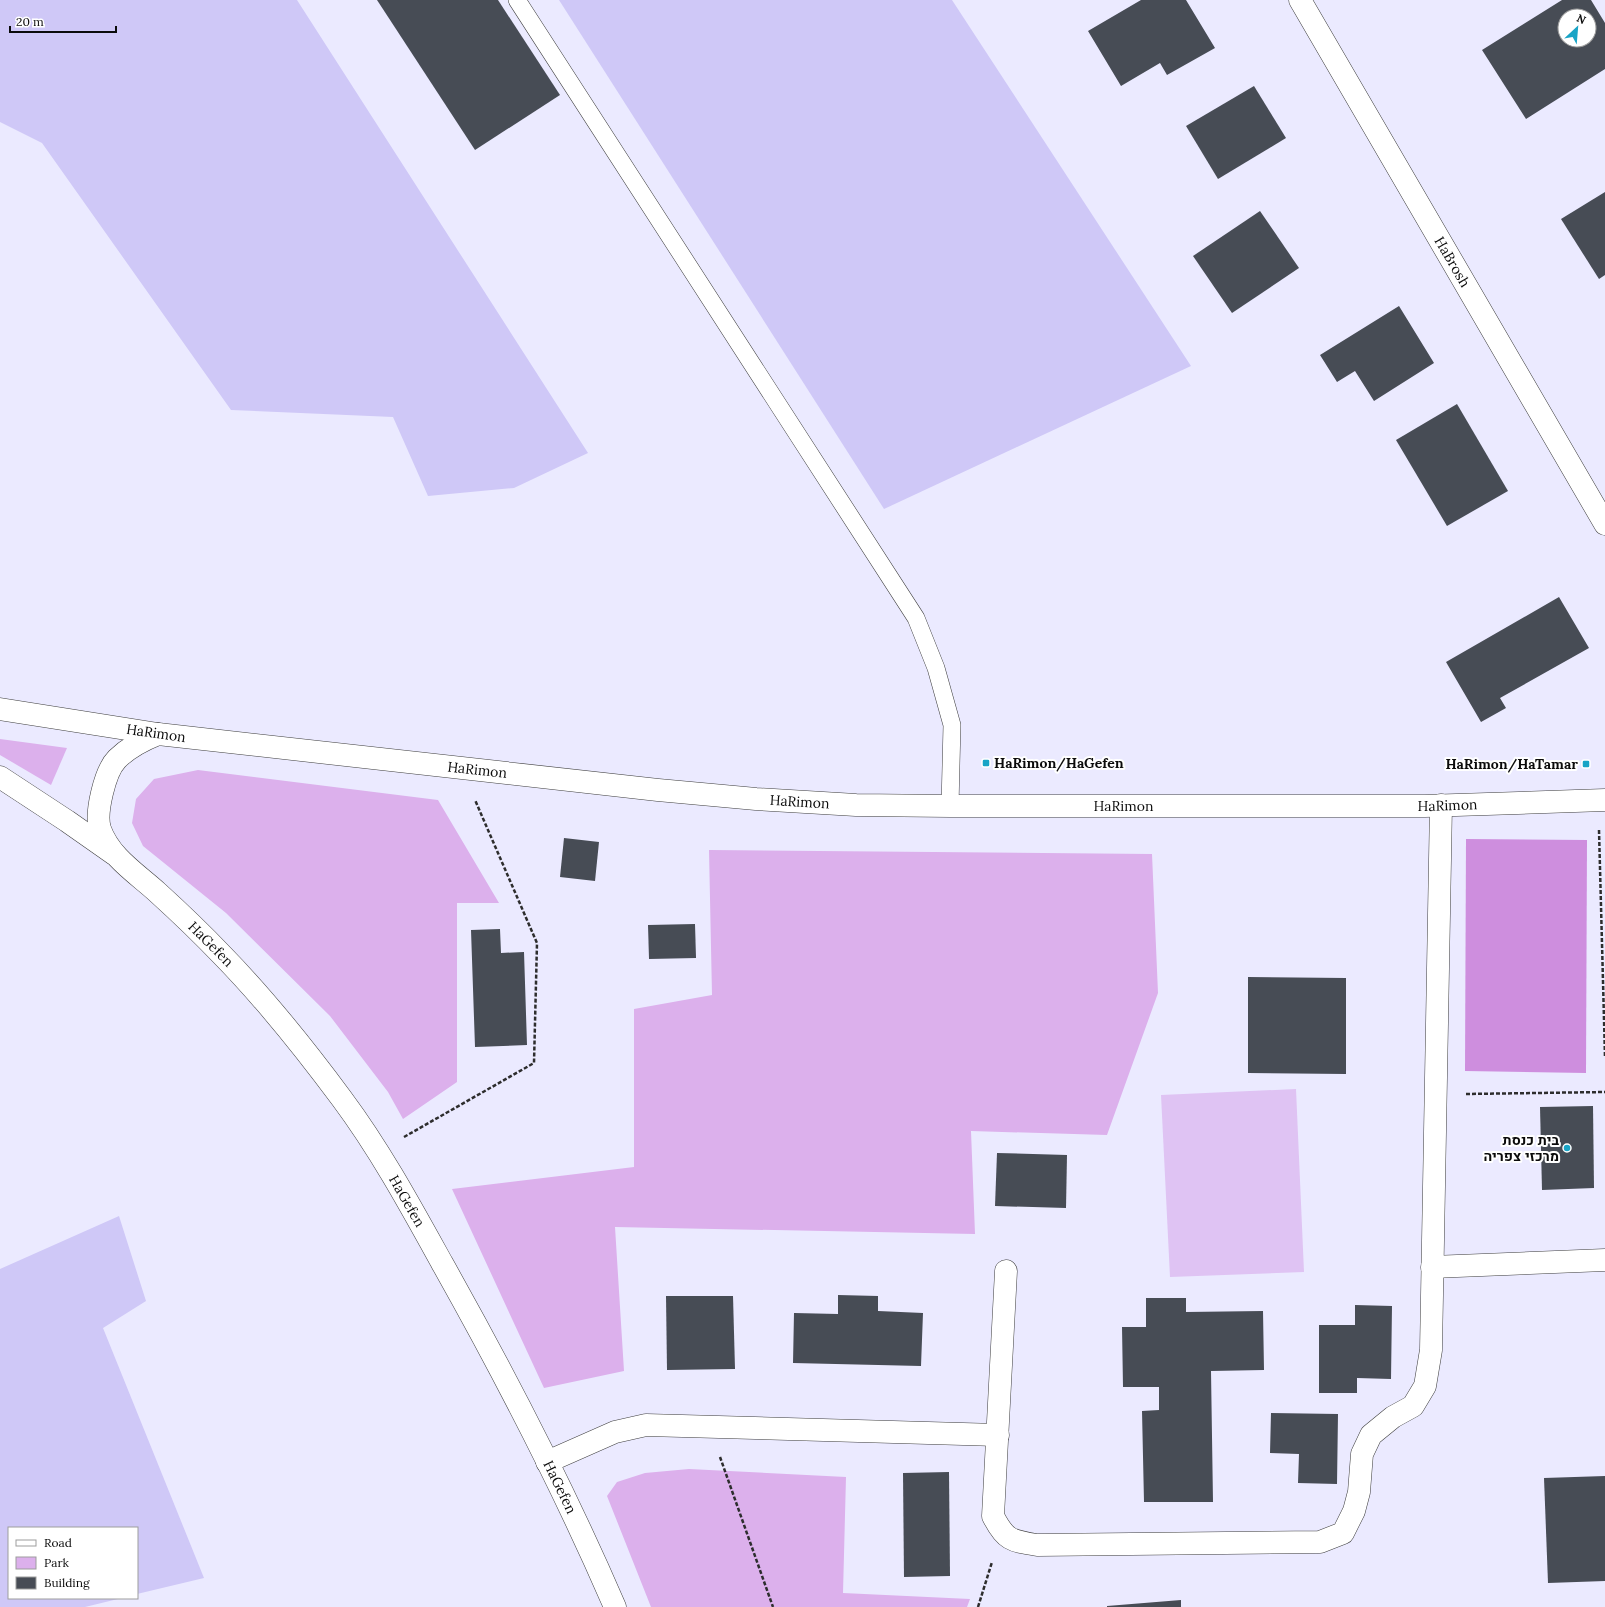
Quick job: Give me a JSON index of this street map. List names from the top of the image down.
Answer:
{
  "streets": {
    "street": ["HaBrosh", "HaRimon", "HaGefen"]
  },
  "crossings": [
    ["HaRimon", "HaGefen"]
  ],
  "places": {
    "transit": ["HaRimon/HaGefen", "HaRimon/HaTamar"],
    "other": ["בית כנסת מרכזי צפריה"]
  },
  "legend": ["Road", "Park", "Building"],
  "scale_bar": "20 m",
  "north": "top right"
}
